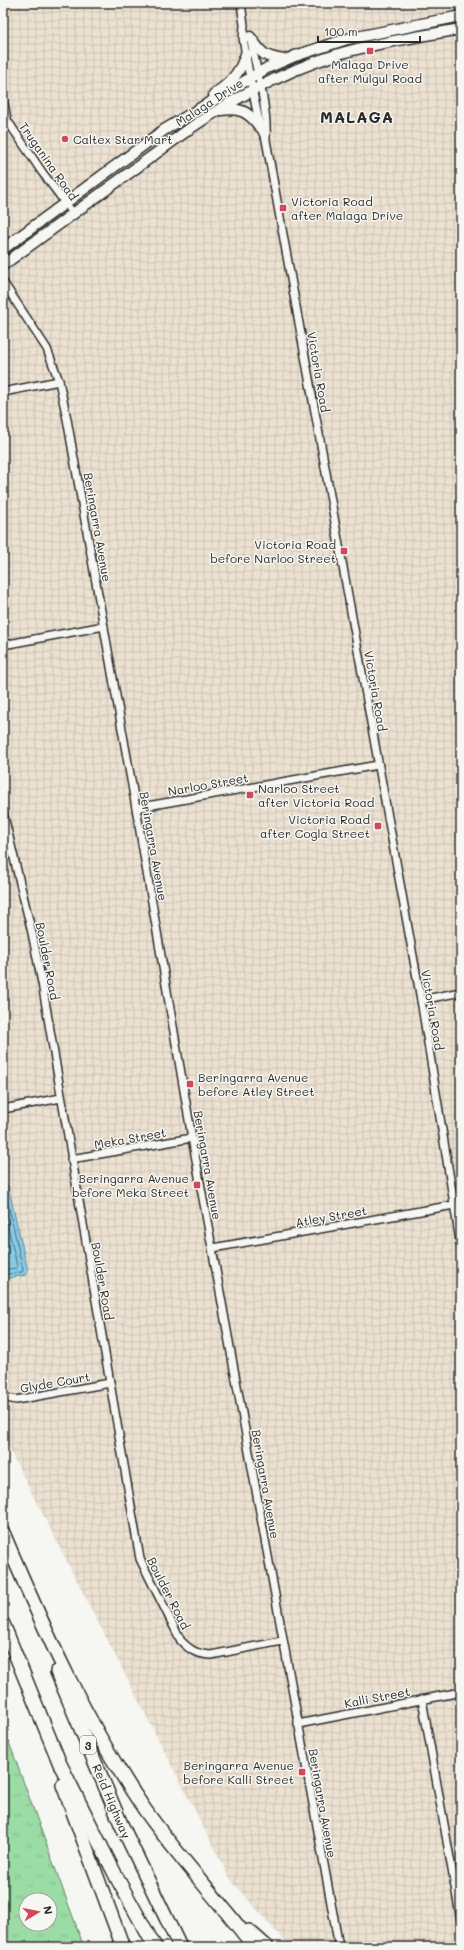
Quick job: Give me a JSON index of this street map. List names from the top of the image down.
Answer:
{
  "streets": {
    "highway": ["3", "Reid Highway"],
    "main road": ["Malaga Drive"],
    "street": [
      "Truganina Road",
      "Victoria Road",
      "Beringarra Avenue",
      "Narloo Street",
      "Boulder Road",
      "Meka Street",
      "Atley Street",
      "Glyde Court",
      "Kalli Street"
    ]
  },
  "crossings": [
    ["Malaga Drive", "Truganina Road"],
    ["Malaga Drive", "Victoria Road"],
    ["Victoria Road", "Narloo Street"],
    ["Victoria Road", "Atley Street"],
    ["Beringarra Avenue", "Narloo Street"],
    ["Beringarra Avenue", "Boulder Road"],
    ["Beringarra Avenue", "Meka Street"],
    ["Beringarra Avenue", "Atley Street"],
    ["Beringarra Avenue", "Kalli Street"],
    ["Boulder Road", "Meka Street"],
    ["Boulder Road", "Glyde Court"]
  ],
  "districts": ["MALAGA"],
  "places": {
    "transit": [
      "Malaga Drive after Mulgul Road",
      "Victoria Road after Malaga Drive",
      "Victoria Road before Narloo Street",
      "Narloo Street after Victoria Road",
      "Victoria Road after Cogla Street",
      "Beringarra Avenue before Atley Street",
      "Beringarra Avenue before Meka Street",
      "Beringarra Avenue before Kalli Street"
    ],
    "other": ["Caltex Star Mart"]
  },
  "scale_bar": "100 m",
  "north": "right"
}
